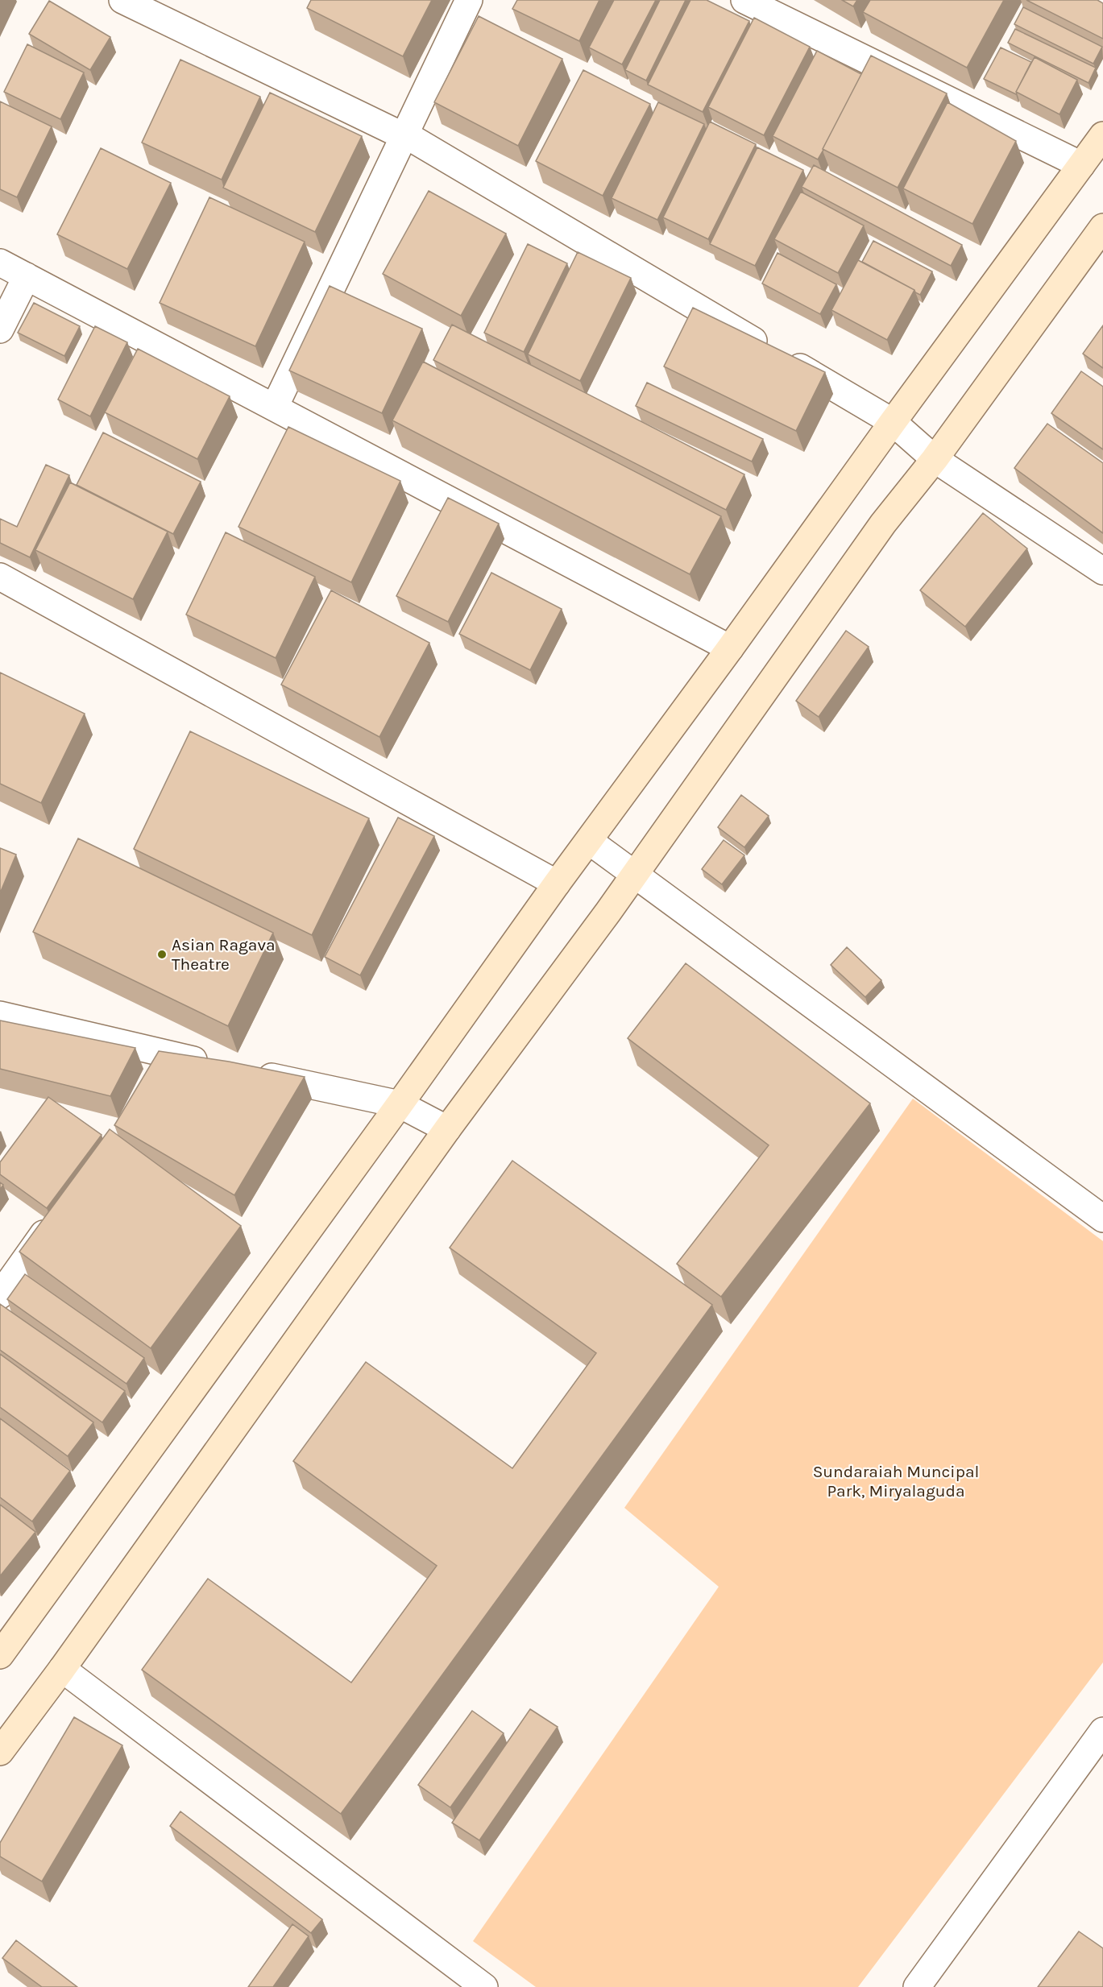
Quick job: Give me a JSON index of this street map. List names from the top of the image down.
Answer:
{
  "parks": ["Sundaraiah Muncipal Park, Miryalaguda"],
  "places": ["Asian Ragava Theatre"]
}
